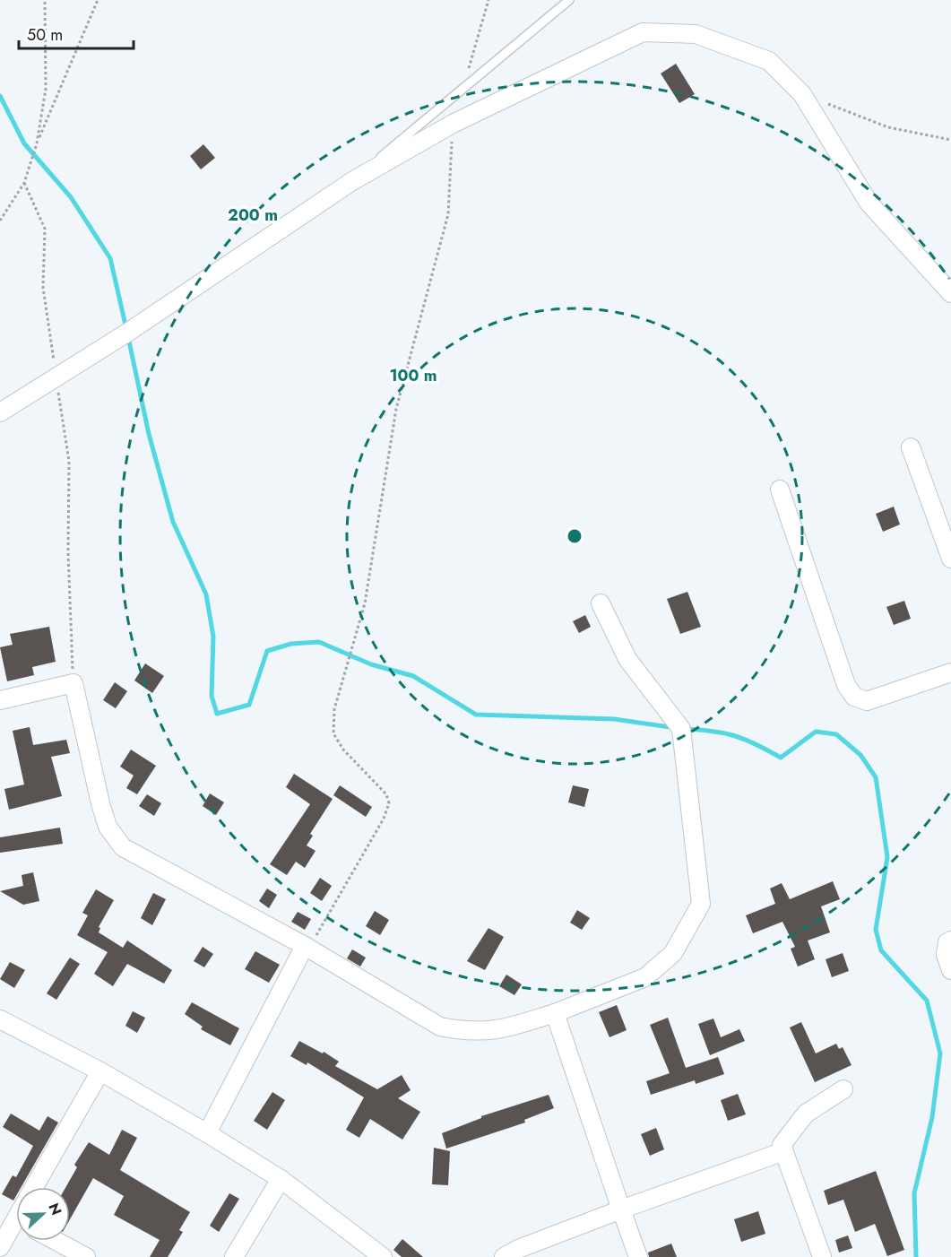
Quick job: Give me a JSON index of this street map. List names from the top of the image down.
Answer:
{
  "scale_bar": "50 m",
  "north": "right",
  "rings": ["200 m", "100 m"]
}
